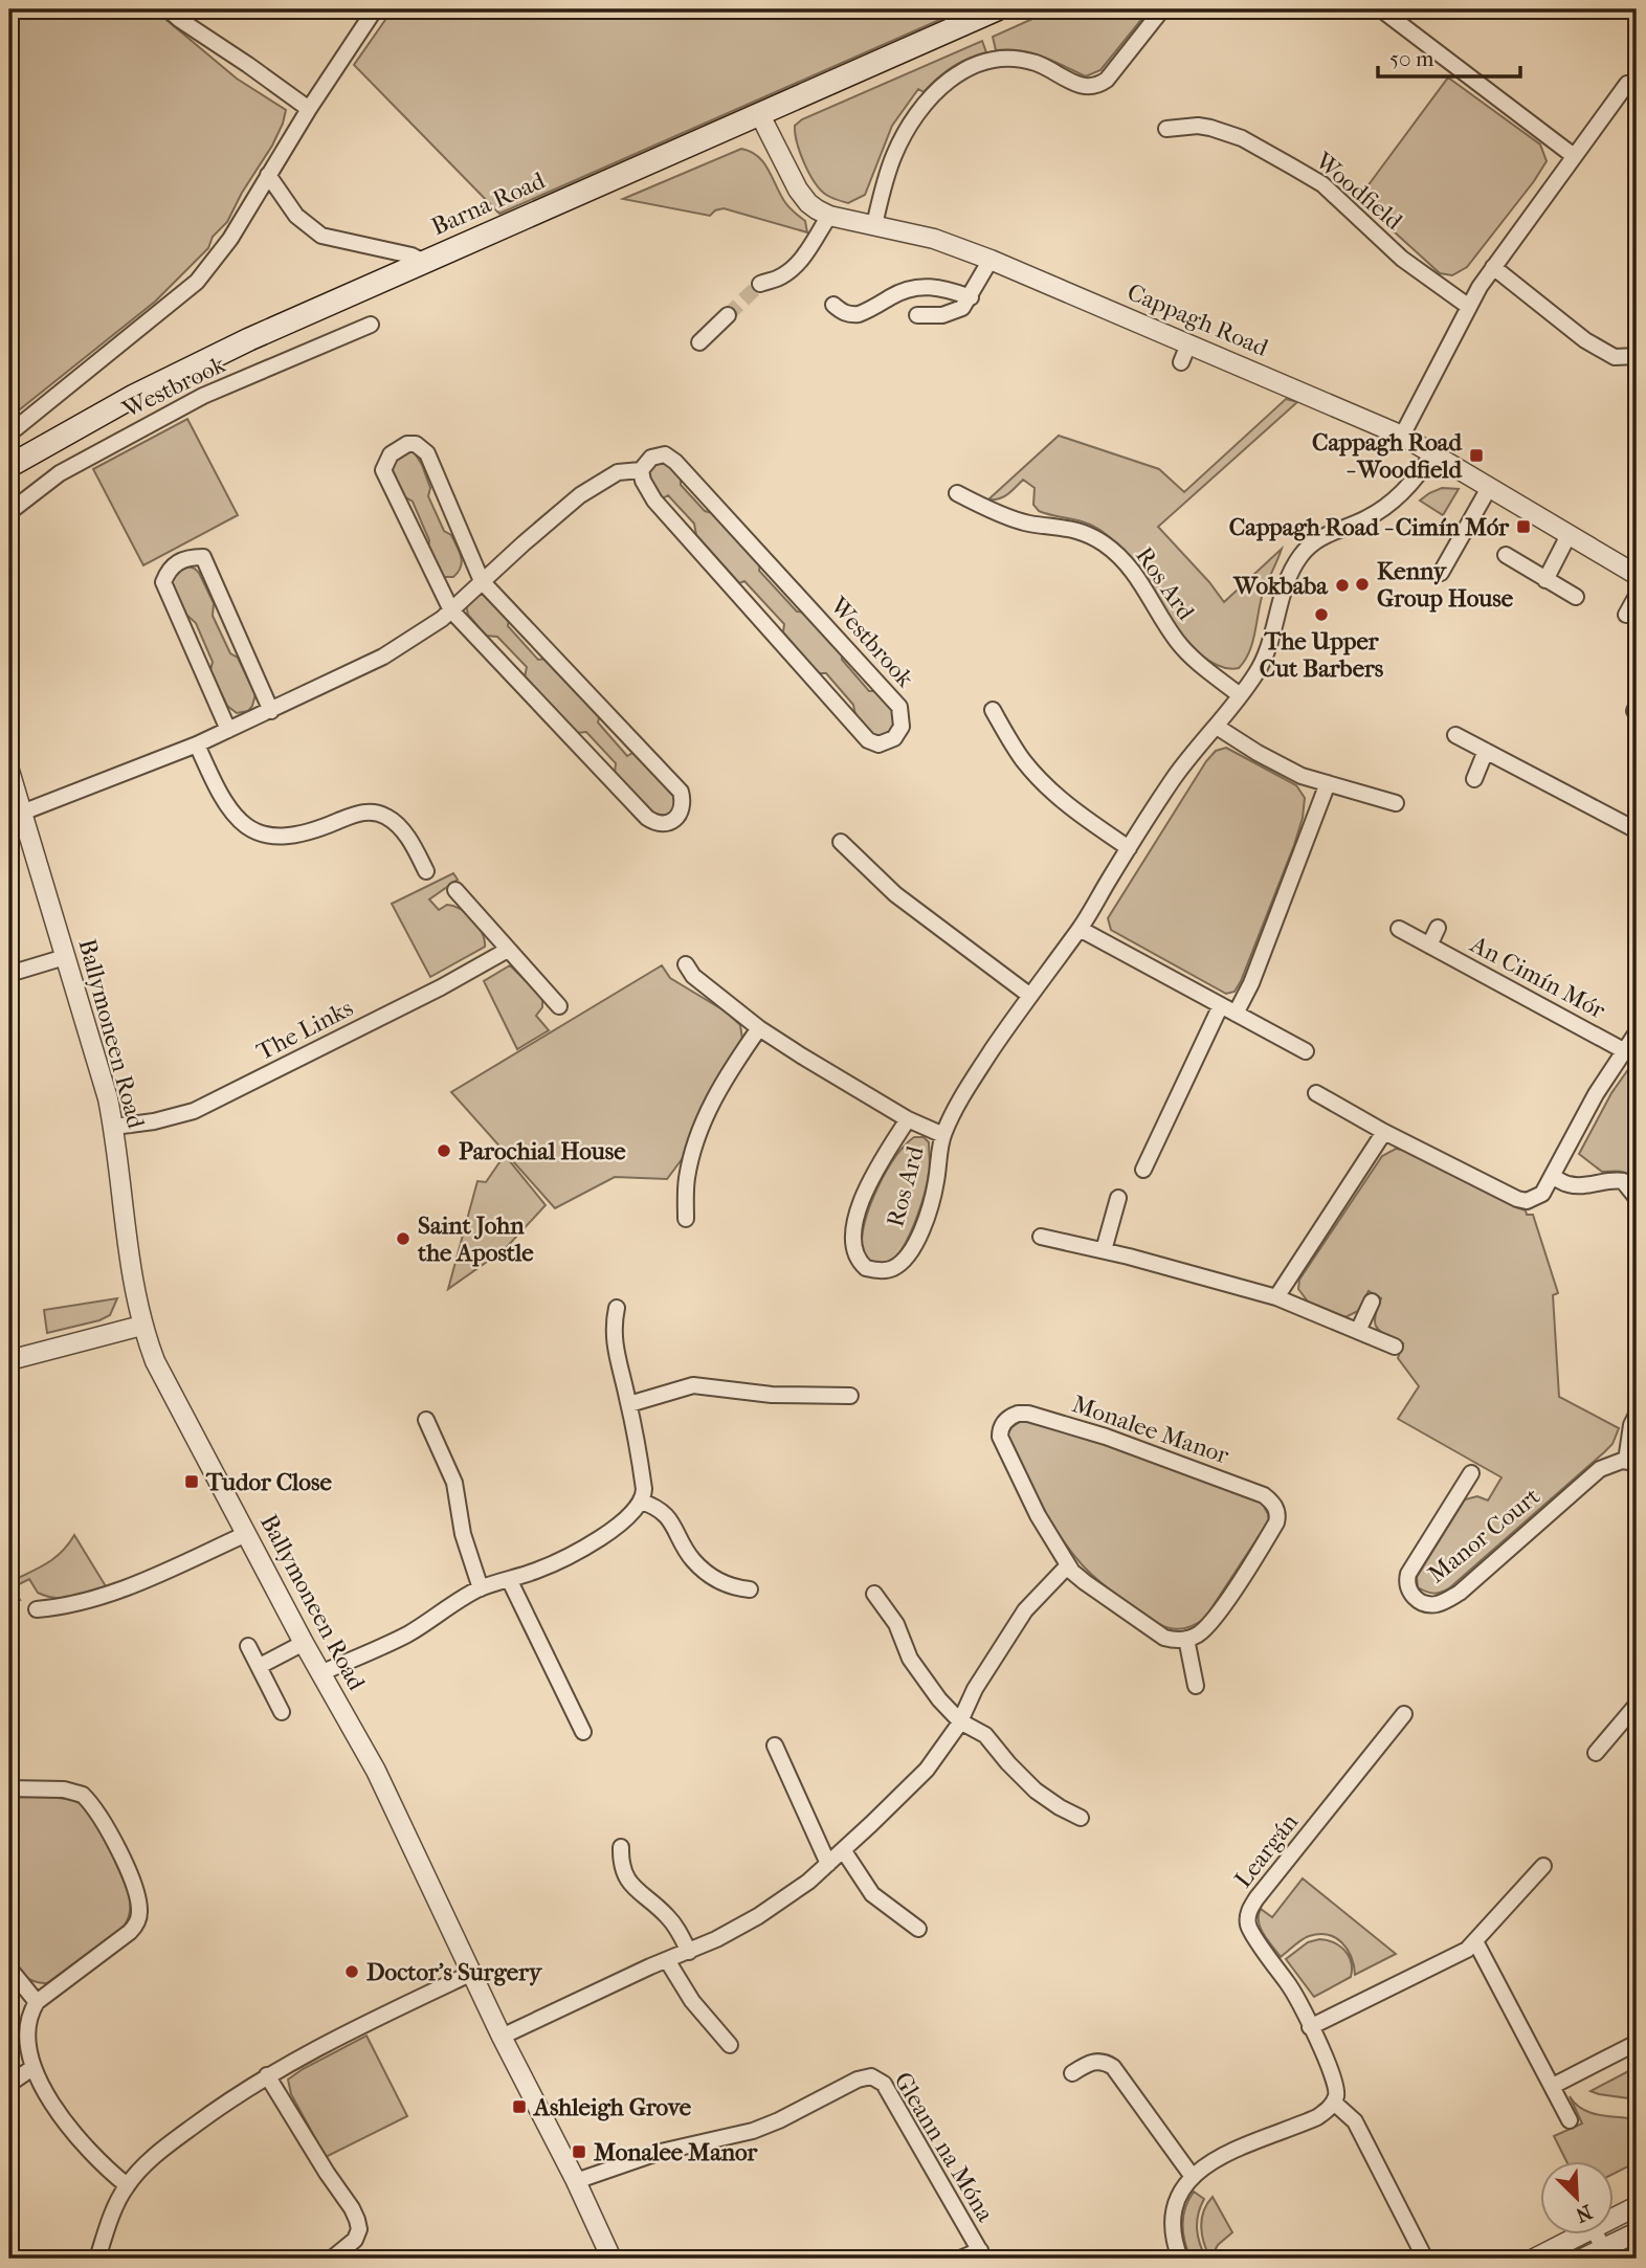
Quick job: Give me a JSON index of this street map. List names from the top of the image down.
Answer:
{
  "streets": {
    "main road": ["Barna Road"],
    "street": [
      "Woodfield",
      "Cappagh Road",
      "Westbrook",
      "Ros Ard",
      "An Cimín Mór",
      "The Links",
      "Ballymoneen Road",
      "Monalee Manor",
      "Manor Court",
      "Leargán",
      "Gleann na Móna"
    ]
  },
  "crossings": [
    ["Barna Road", "Cappagh Road"],
    ["Cappagh Road", "Ros Ard"],
    ["Westbrook", "Ballymoneen Road"],
    ["The Links", "Ballymoneen Road"],
    ["Ballymoneen Road", "Gleann na Móna"]
  ],
  "places": {
    "transit": [
      "Cappagh Road - Woodfield",
      "Cappagh Road - Cimín Mór",
      "Tudor Close",
      "Ashleigh Grove",
      "Monalee Manor"
    ],
    "other": [
      "Kenny Group House",
      "Wokbaba",
      "The Upper Cut Barbers",
      "Parochial House",
      "Saint John the Apostle",
      "Doctor's Surgery"
    ]
  },
  "scale_bar": "50 m",
  "north": "bottom right"
}
